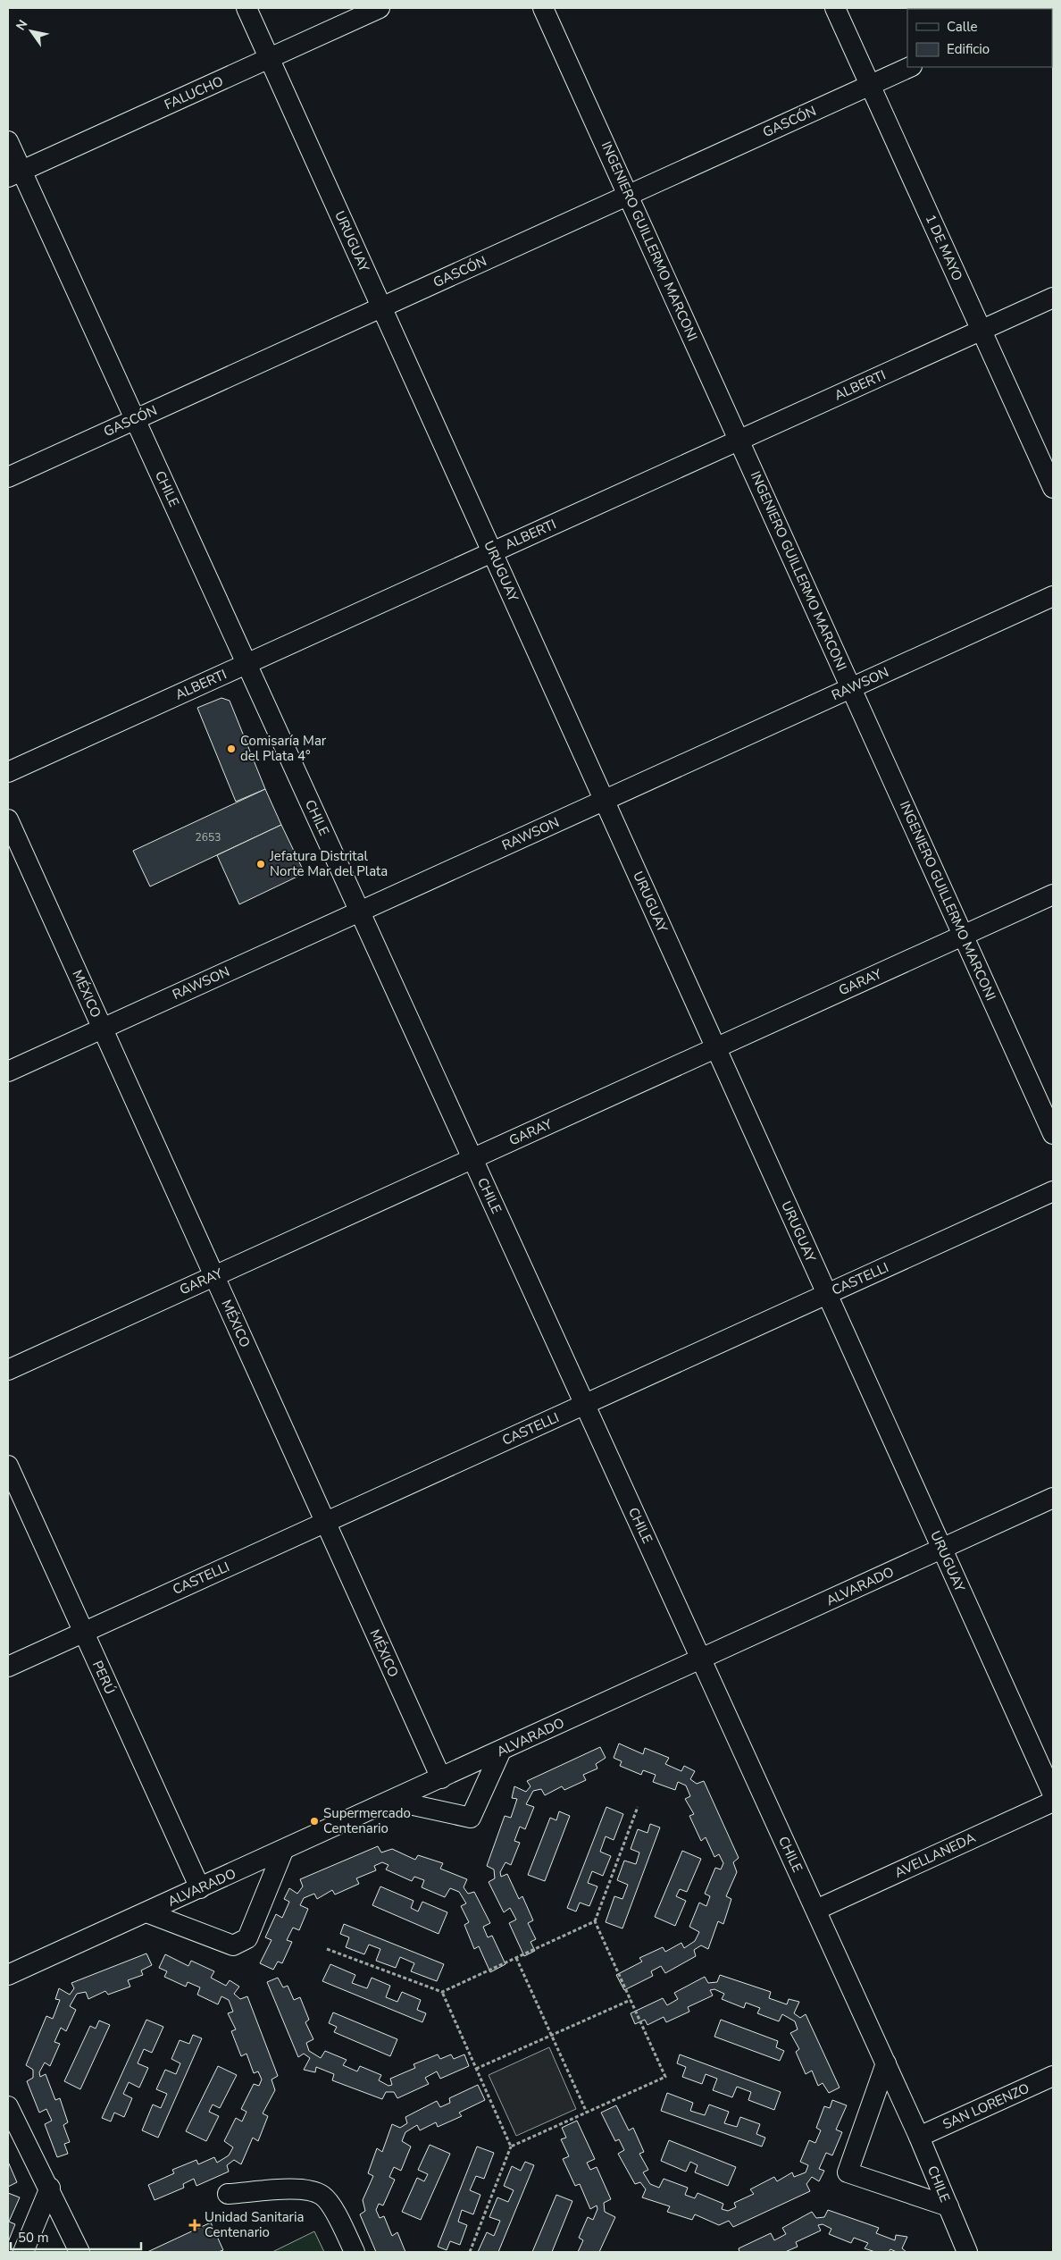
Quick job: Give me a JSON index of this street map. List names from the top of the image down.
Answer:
{
  "streets": {
    "street": [
      "FALUCHO",
      "GASCÓN",
      "URUGUAY",
      "INGENIERO GUILLERMO MARCONI",
      "1 DE MAYO",
      "ALBERTI",
      "CHILE",
      "RAWSON",
      "GARAY",
      "MÉXICO",
      "CASTELLI",
      "ALVARADO",
      "PERÚ",
      "AVELLANEDA",
      "SAN LORENZO"
    ]
  },
  "crossings": [
    ["FALUCHO", "URUGUAY"],
    ["FALUCHO", "CHILE"],
    ["GASCÓN", "URUGUAY"],
    ["GASCÓN", "INGENIERO GUILLERMO MARCONI"],
    ["GASCÓN", "1 DE MAYO"],
    ["GASCÓN", "CHILE"],
    ["URUGUAY", "ALBERTI"],
    ["URUGUAY", "RAWSON"],
    ["URUGUAY", "GARAY"],
    ["URUGUAY", "CASTELLI"],
    ["URUGUAY", "ALVARADO"],
    ["INGENIERO GUILLERMO MARCONI", "ALBERTI"],
    ["INGENIERO GUILLERMO MARCONI", "RAWSON"],
    ["INGENIERO GUILLERMO MARCONI", "GARAY"],
    ["1 DE MAYO", "ALBERTI"],
    ["ALBERTI", "CHILE"],
    ["CHILE", "RAWSON"],
    ["CHILE", "GARAY"],
    ["CHILE", "CASTELLI"],
    ["CHILE", "ALVARADO"],
    ["CHILE", "AVELLANEDA"],
    ["CHILE", "SAN LORENZO"],
    ["RAWSON", "MÉXICO"],
    ["GARAY", "MÉXICO"],
    ["MÉXICO", "CASTELLI"],
    ["MÉXICO", "ALVARADO"],
    ["CASTELLI", "PERÚ"],
    ["ALVARADO", "PERÚ"]
  ],
  "places": {
    "other": ["Comisaría Mar del Plata 4°", "Jefatura Distrital Norte Mar del Plata", "Supermercado Centenario"],
    "health": ["Unidad Sanitaria Centenario"]
  },
  "house_numbers": ["2653"],
  "legend": ["Calle", "Edificio"],
  "scale_bar": "50 m",
  "north": "top left"
}
